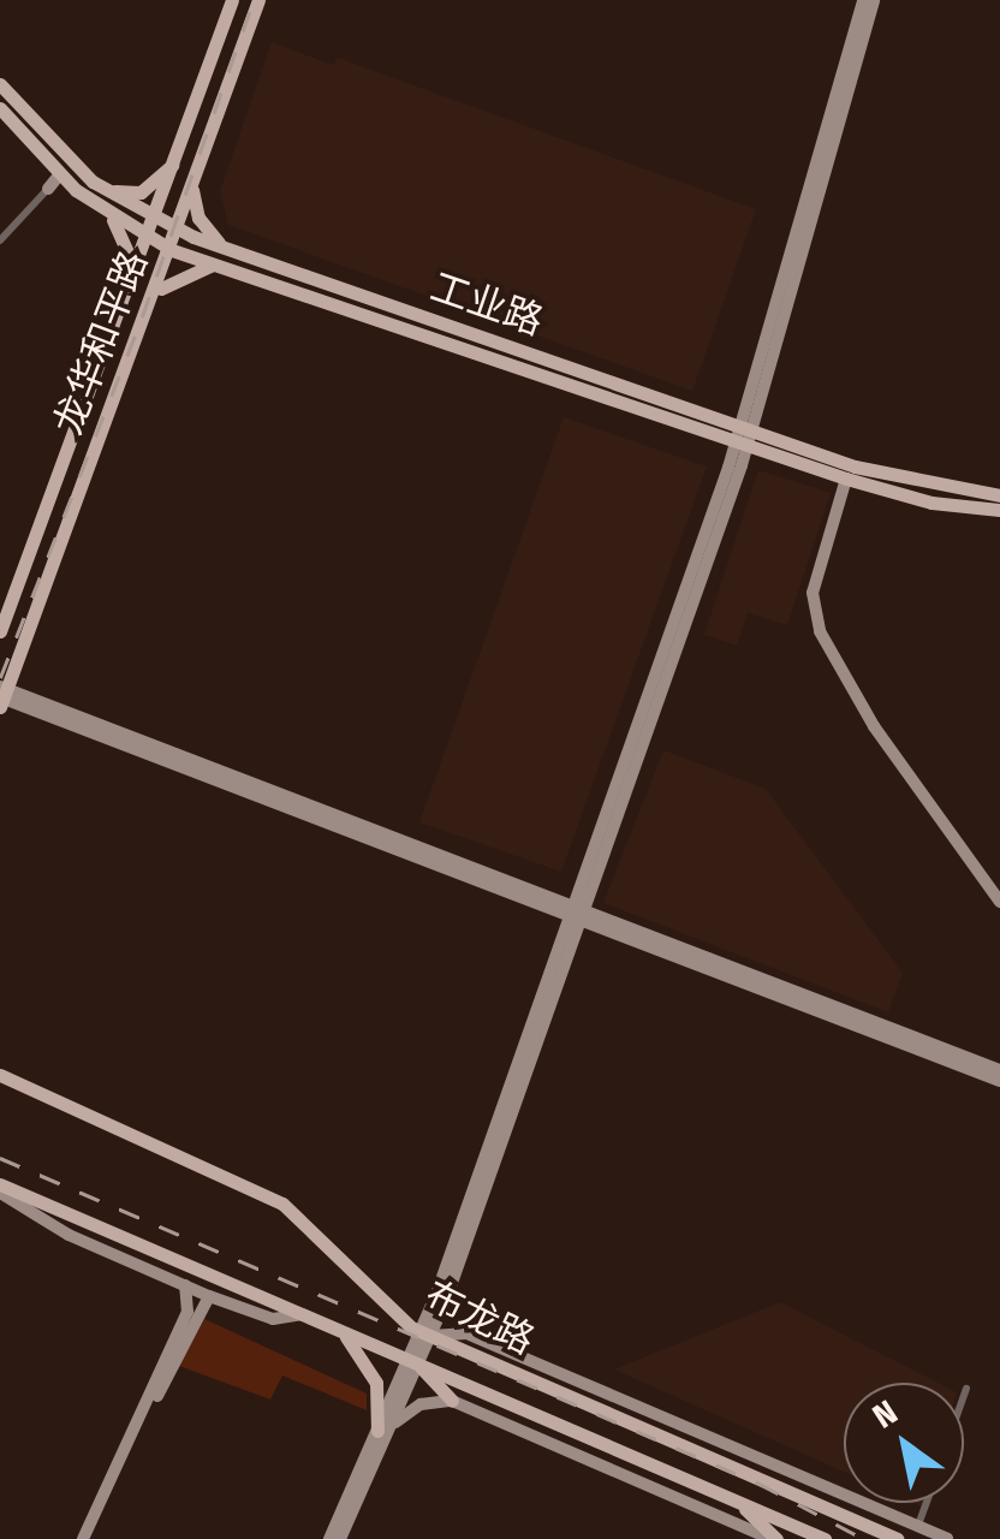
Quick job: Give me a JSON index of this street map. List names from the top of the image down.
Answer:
{
  "streets": {
    "main road": ["工业路", "龙华和平路", "布龙路"]
  },
  "crossings": [
    ["工业路", "龙华和平路"]
  ],
  "north": "top left"
}
